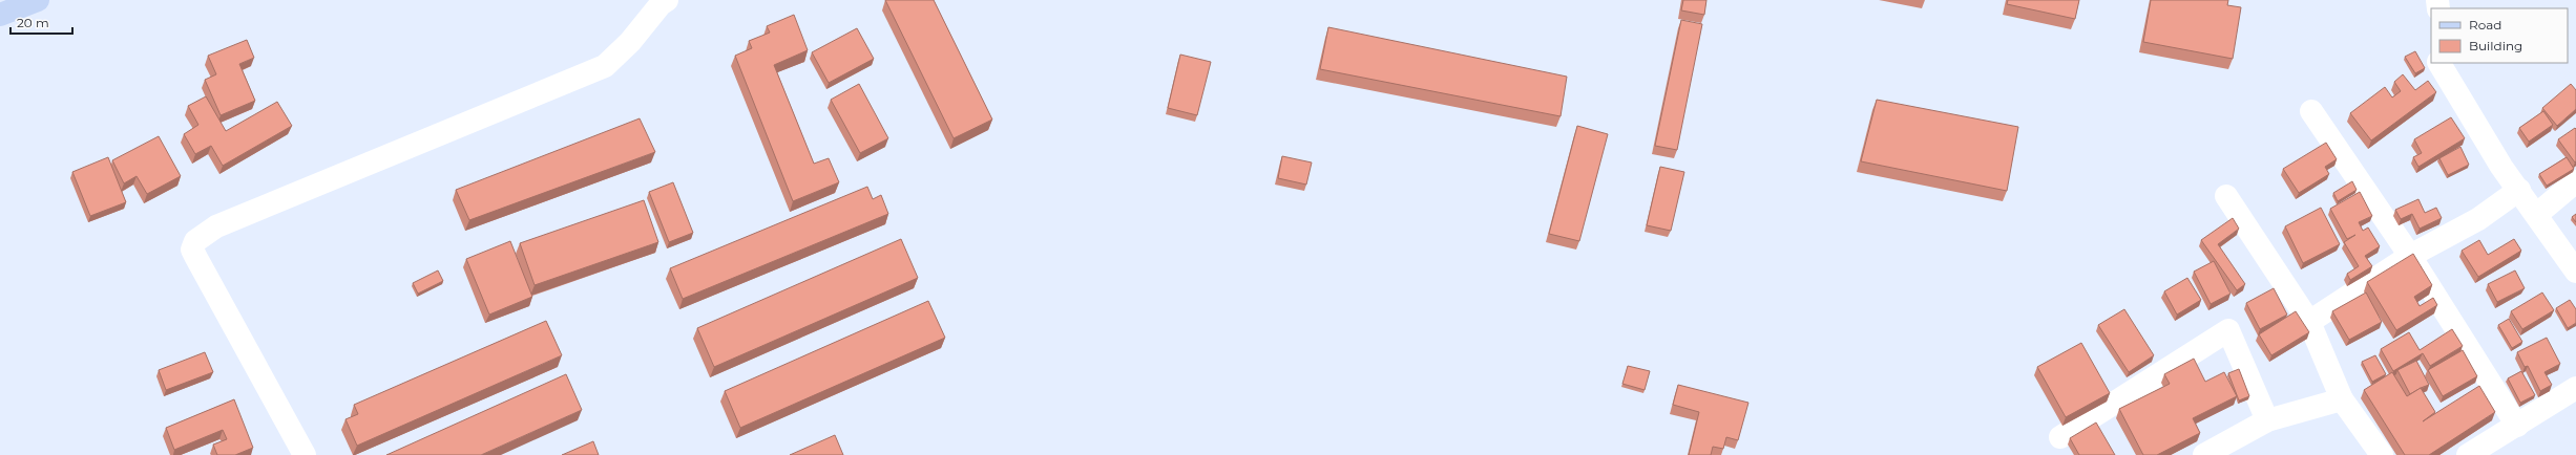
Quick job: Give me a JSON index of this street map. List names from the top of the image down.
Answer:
{
  "legend": ["Road", "Building"],
  "scale_bar": "20 m"
}
